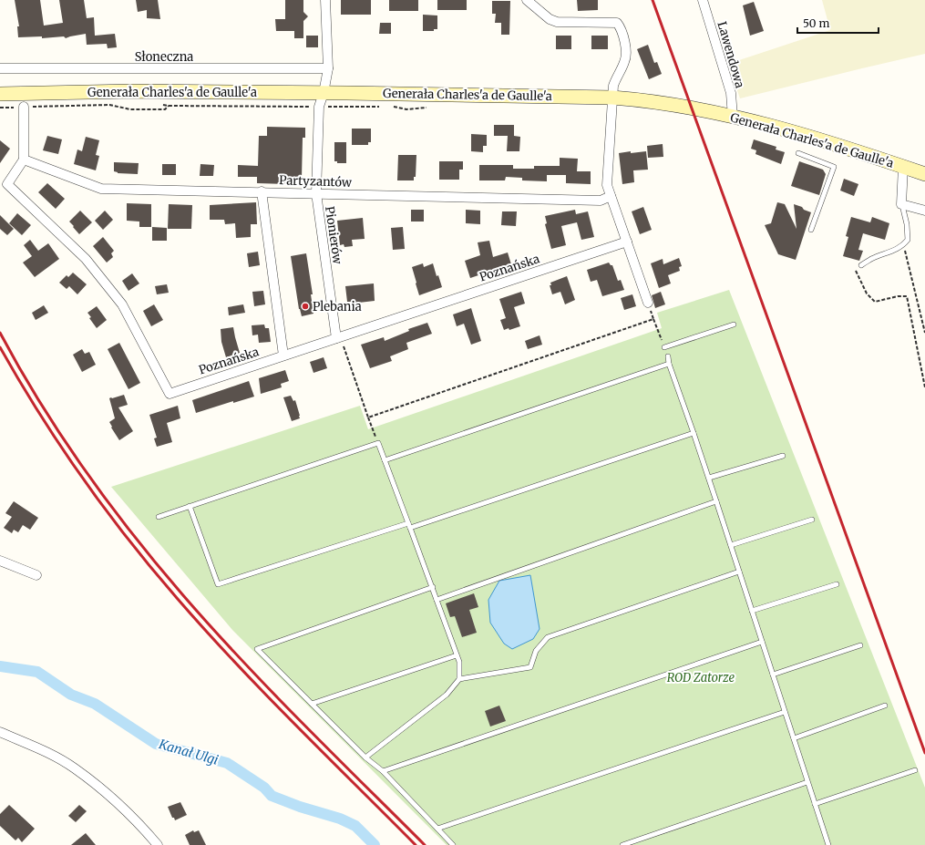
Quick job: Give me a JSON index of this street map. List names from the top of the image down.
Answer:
{
  "streets": {
    "main road": ["Generała Charles'a de Gaulle'a"],
    "street": [
      "Lawendowa",
      "Słoneczna",
      "Partyzantów",
      "Pionierów",
      "Poznańska"
    ]
  },
  "crossings": [
    ["Lawendowa", "Generała Charles'a de Gaulle'a"],
    ["Słoneczna", "Pionierów"],
    ["Generała Charles'a de Gaulle'a", "Pionierów"],
    ["Partyzantów", "Pionierów"],
    ["Partyzantów", "Poznańska"],
    ["Pionierów", "Poznańska"]
  ],
  "water": ["Kanał Ulgi"],
  "parks": ["ROD Zatorze"],
  "places": ["Plebania"],
  "scale_bar": "50 m"
}
